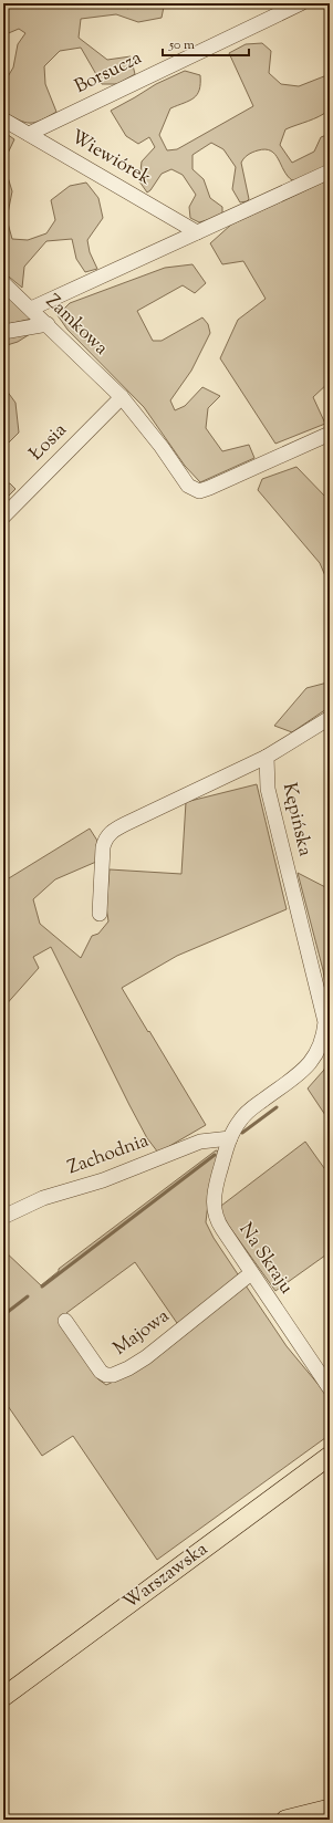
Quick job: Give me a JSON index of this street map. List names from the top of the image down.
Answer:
{
  "streets": {
    "main road": ["Warszawska"],
    "street": [
      "Borsucza",
      "Wiewiórek",
      "Zamkowa",
      "Łosia",
      "Kępińska",
      "Zachodnia",
      "Na Skraju",
      "Majowa"
    ]
  },
  "crossings": [
    ["Borsucza", "Wiewiórek"],
    ["Zamkowa", "Łosia"],
    ["Kępińska", "Zachodnia"],
    ["Kępińska", "Na Skraju"],
    ["Zachodnia", "Na Skraju"],
    ["Na Skraju", "Majowa"]
  ],
  "scale_bar": "50 m"
}
